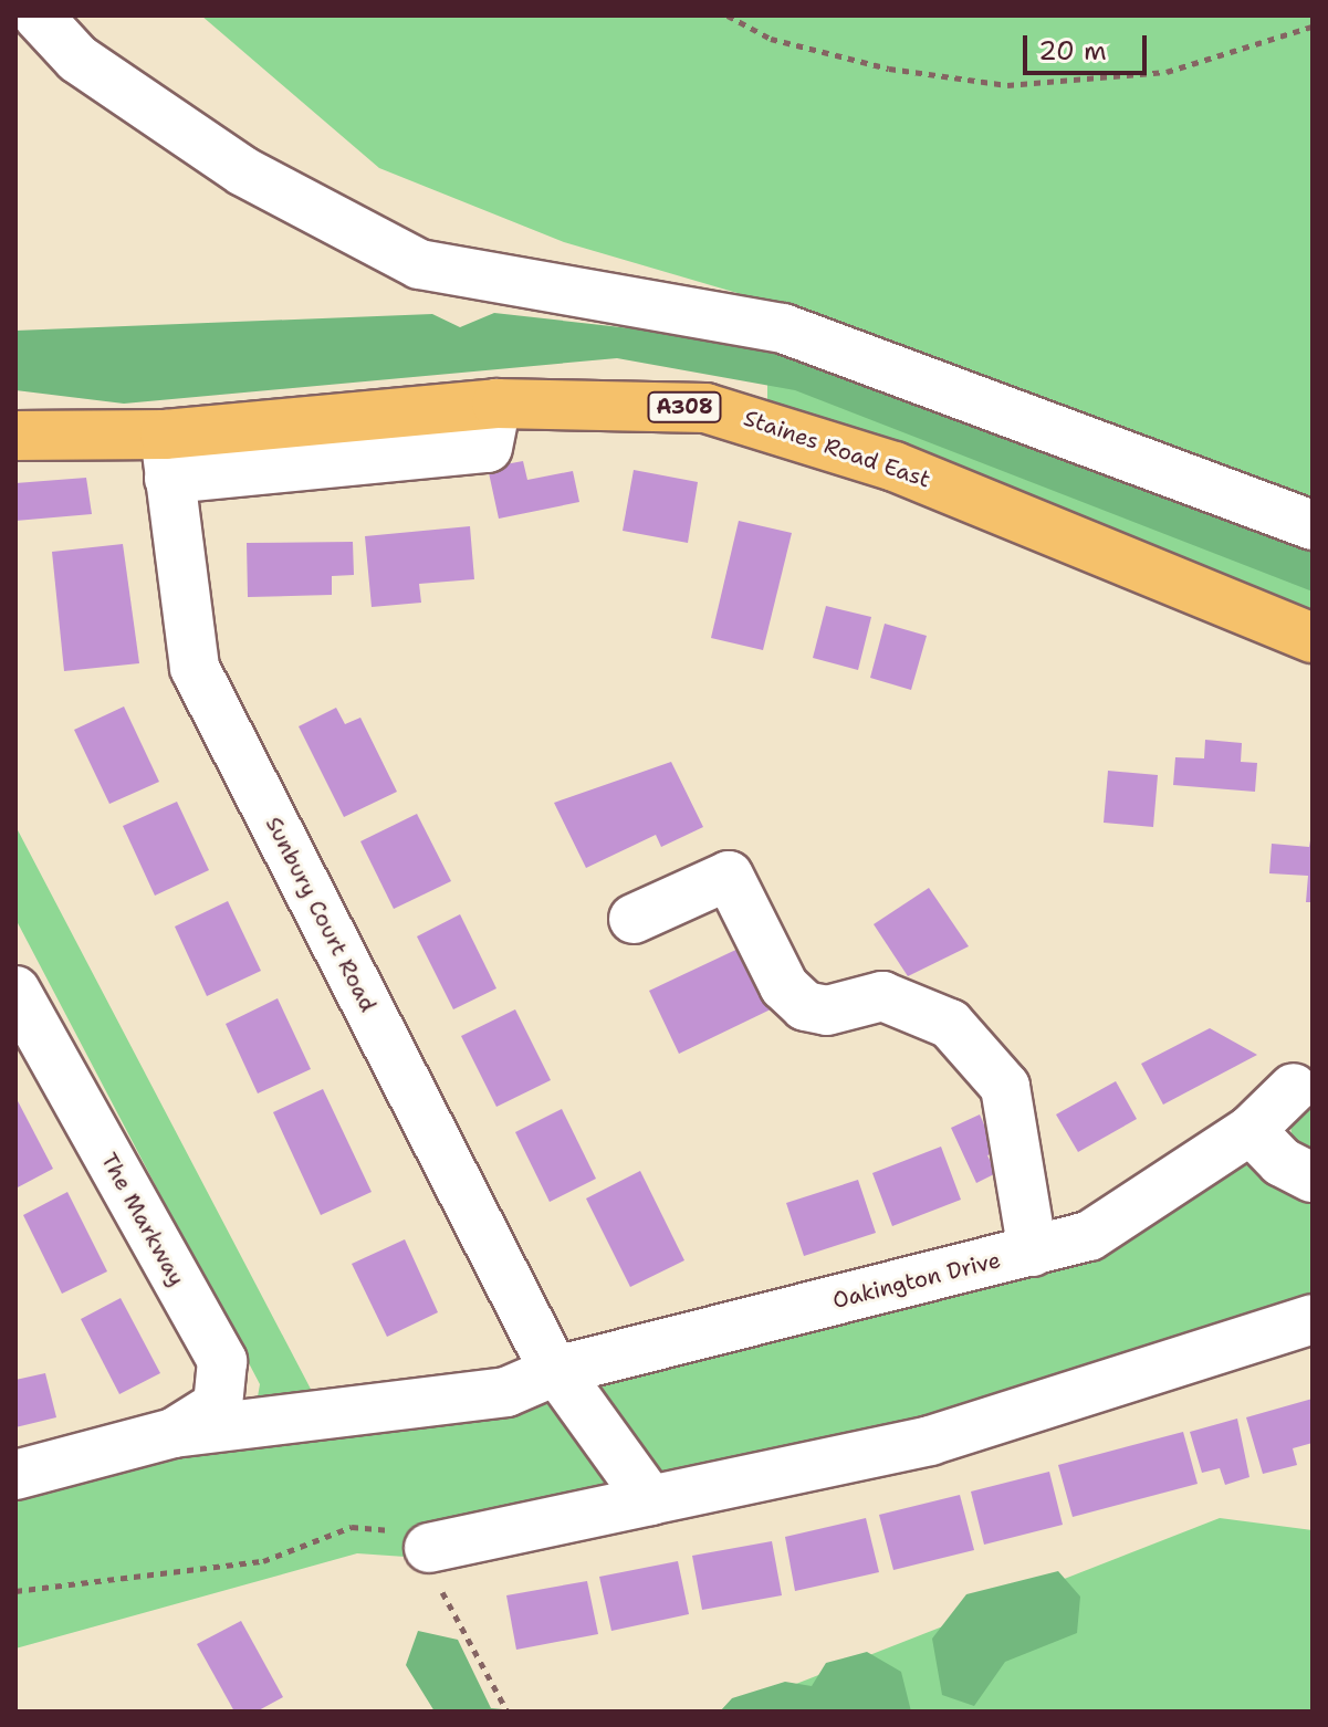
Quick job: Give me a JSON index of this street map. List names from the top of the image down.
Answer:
{
  "streets": {
    "highway": ["A308", "Staines Road East"],
    "street": ["Sunbury Court Road", "The Markway", "Oakington Drive"]
  },
  "crossings": [
    ["Staines Road East", "Sunbury Court Road"],
    ["Sunbury Court Road", "Oakington Drive"],
    ["The Markway", "Oakington Drive"]
  ],
  "scale_bar": "20 m"
}
